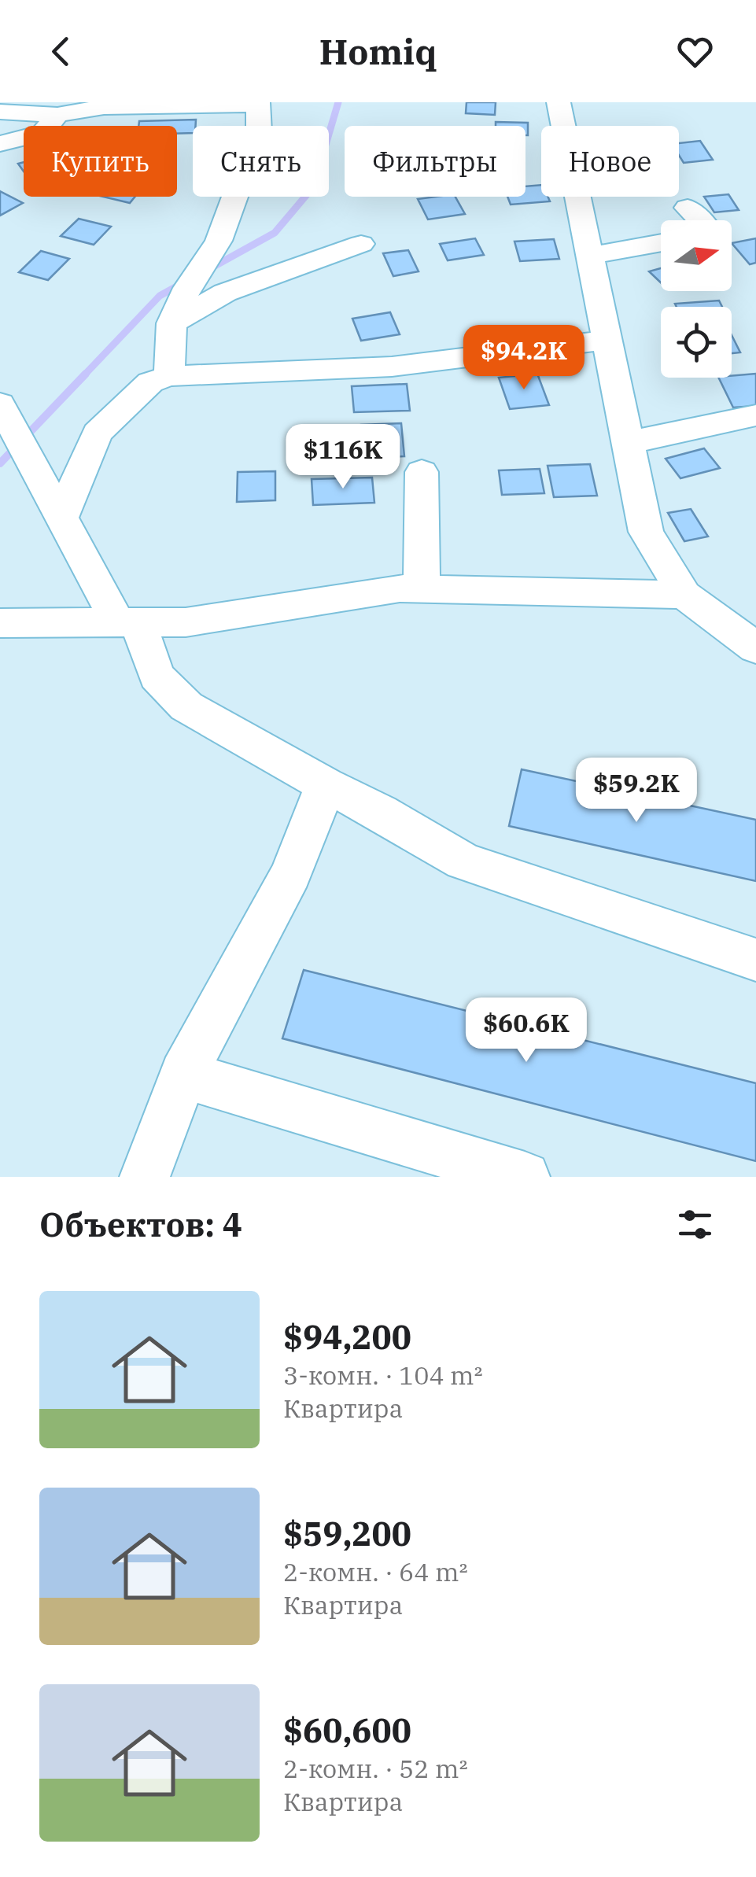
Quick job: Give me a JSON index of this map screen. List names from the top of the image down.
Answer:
{
  "north": "right",
  "page": {
    "header": "Homiq",
    "chip": [
      "Купить",
      "Снять",
      "Фильтры",
      "Новое"
    ],
    "price": [
      "$94.2K",
      "$116K",
      "$59.2K",
      "$60.6K"
    ],
    "heading": "Объектов: 4",
    "list": [
      {
        "name": "$94,200",
        "note": "3-комн. · 104 m² · Квартира"
      },
      {
        "name": "$59,200",
        "note": "2-комн. · 64 m² · Квартира"
      },
      {
        "name": "$60,600",
        "note": "2-комн. · 52 m² · Квартира"
      }
    ]
  }
}
